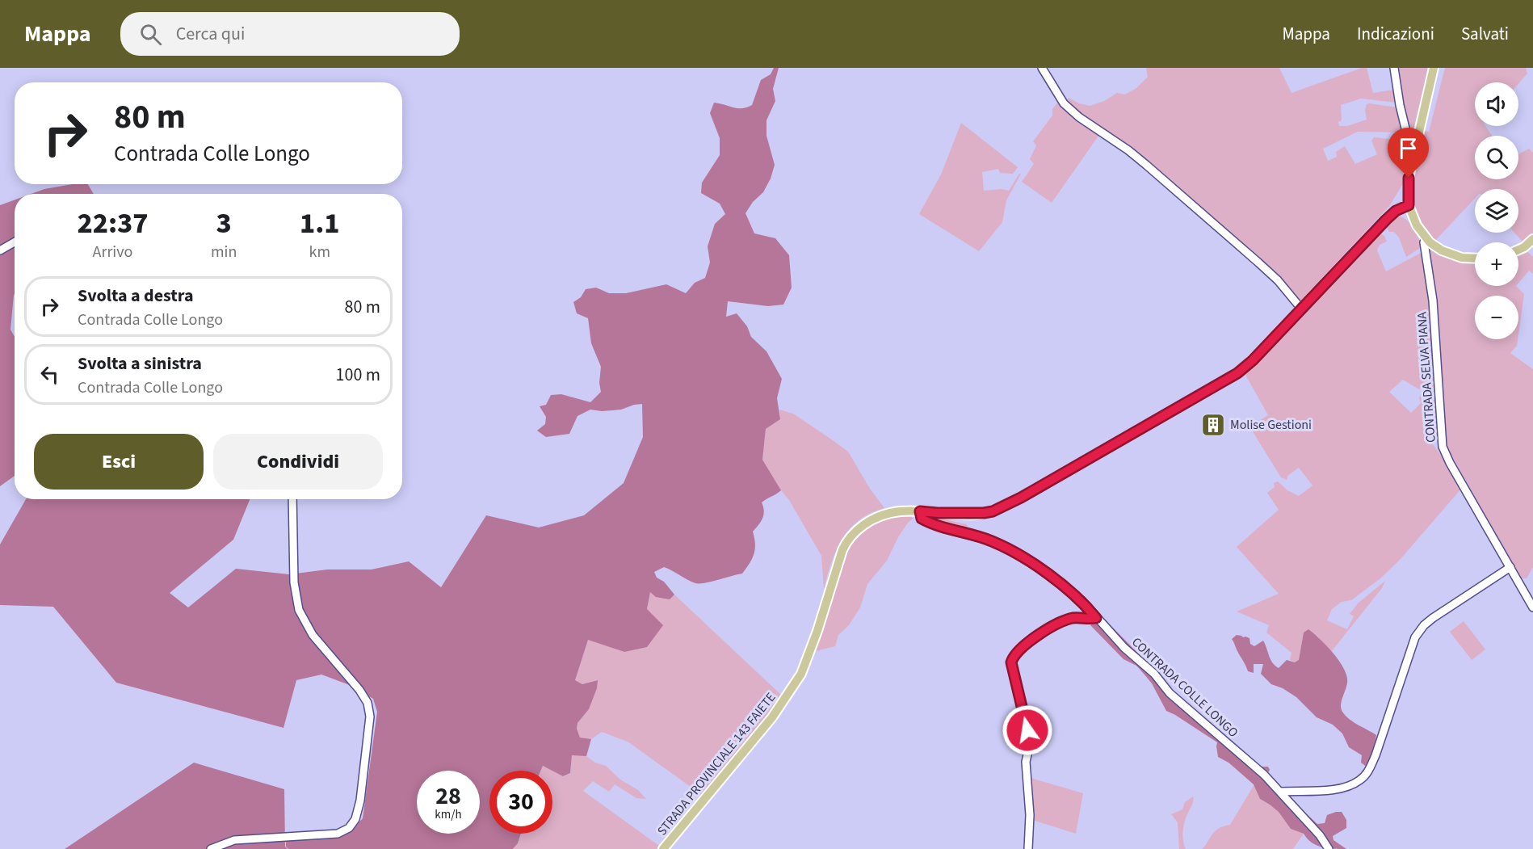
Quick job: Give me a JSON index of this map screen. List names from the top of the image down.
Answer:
{
  "streets": {
    "main road": ["STRADA PROVINCIALE 143 FAIETE"],
    "street": ["CONTRADA SELVA PIANA", "CONTRADA COLLE LONGO"]
  },
  "crossings": [
    ["CONTRADA COLLE LONGO", "STRADA PROVINCIALE 143 FAIETE"]
  ],
  "places": {
    "building": ["Molise Gestioni"]
  },
  "page": {
    "header": "Mappa",
    "search": "Cerca qui",
    "nav": ["Mappa", "Indicazioni", "Salvati"],
    "map_buttons": ["+", "−"],
    "turn": ["80 m", "Contrada Colle Longo"],
    "eta": [
      "22:37",
      "Arrivo",
      "3",
      "min",
      "1.1",
      "km"
    ],
    "list": [
      {
        "name": "Svolta a destra",
        "note": "Contrada Colle Longo",
        "value": "80 m"
      },
      {
        "name": "Svolta a sinistra",
        "note": "Contrada Colle Longo",
        "value": "100 m"
      }
    ],
    "buttons": ["Esci", "Condividi"],
    "speed": "28 km/h",
    "limit": "30"
  }
}
